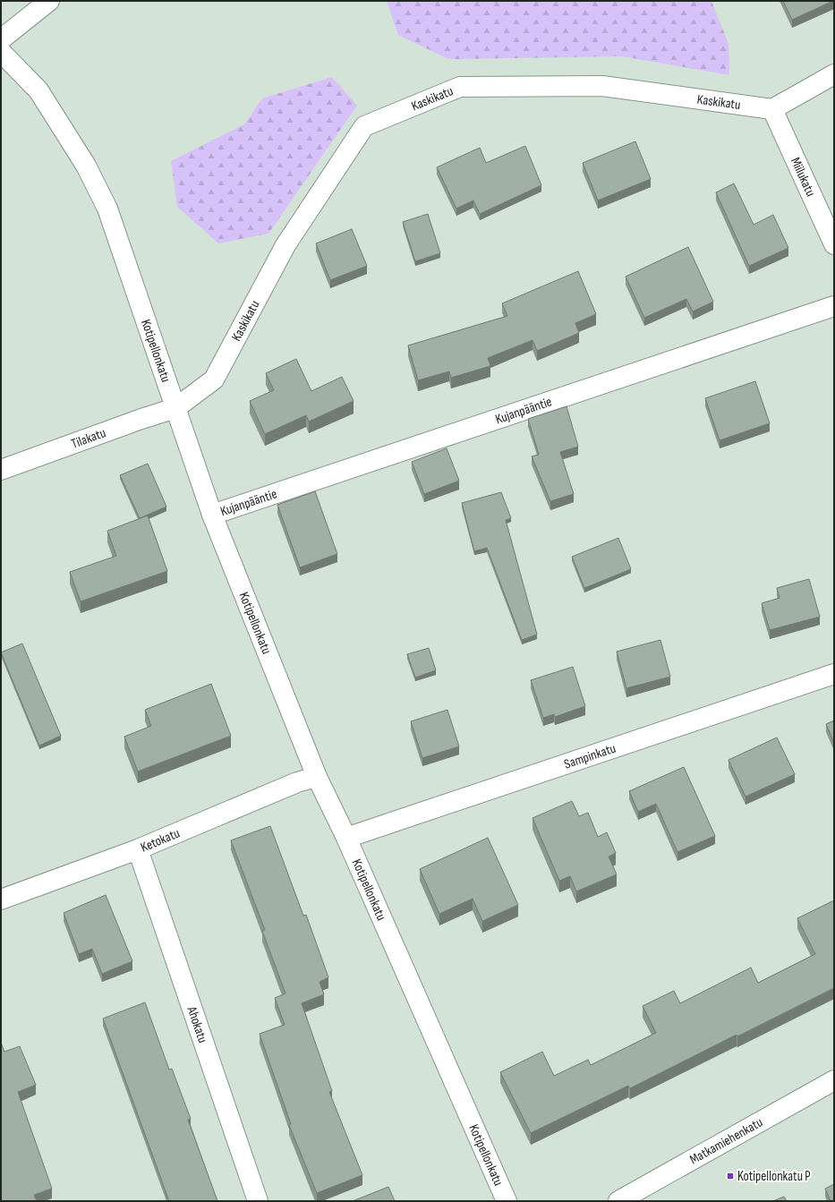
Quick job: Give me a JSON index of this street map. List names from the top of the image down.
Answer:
{
  "streets": {
    "street": [
      "Kaskikatu",
      "Miilukatu",
      "Kotipellonkatu",
      "Kujanpääntie",
      "Tilakatu",
      "Sampinkatu",
      "Ketokatu",
      "Ahokatu",
      "Matkamiehenkatu"
    ]
  },
  "crossings": [
    ["Kaskikatu", "Miilukatu"],
    ["Kaskikatu", "Kotipellonkatu"],
    ["Kaskikatu", "Tilakatu"],
    ["Kotipellonkatu", "Kujanpääntie"],
    ["Kotipellonkatu", "Tilakatu"],
    ["Kotipellonkatu", "Sampinkatu"],
    ["Kotipellonkatu", "Ketokatu"],
    ["Ketokatu", "Ahokatu"]
  ],
  "places": {
    "transit": ["Kotipellonkatu P"]
  }
}
